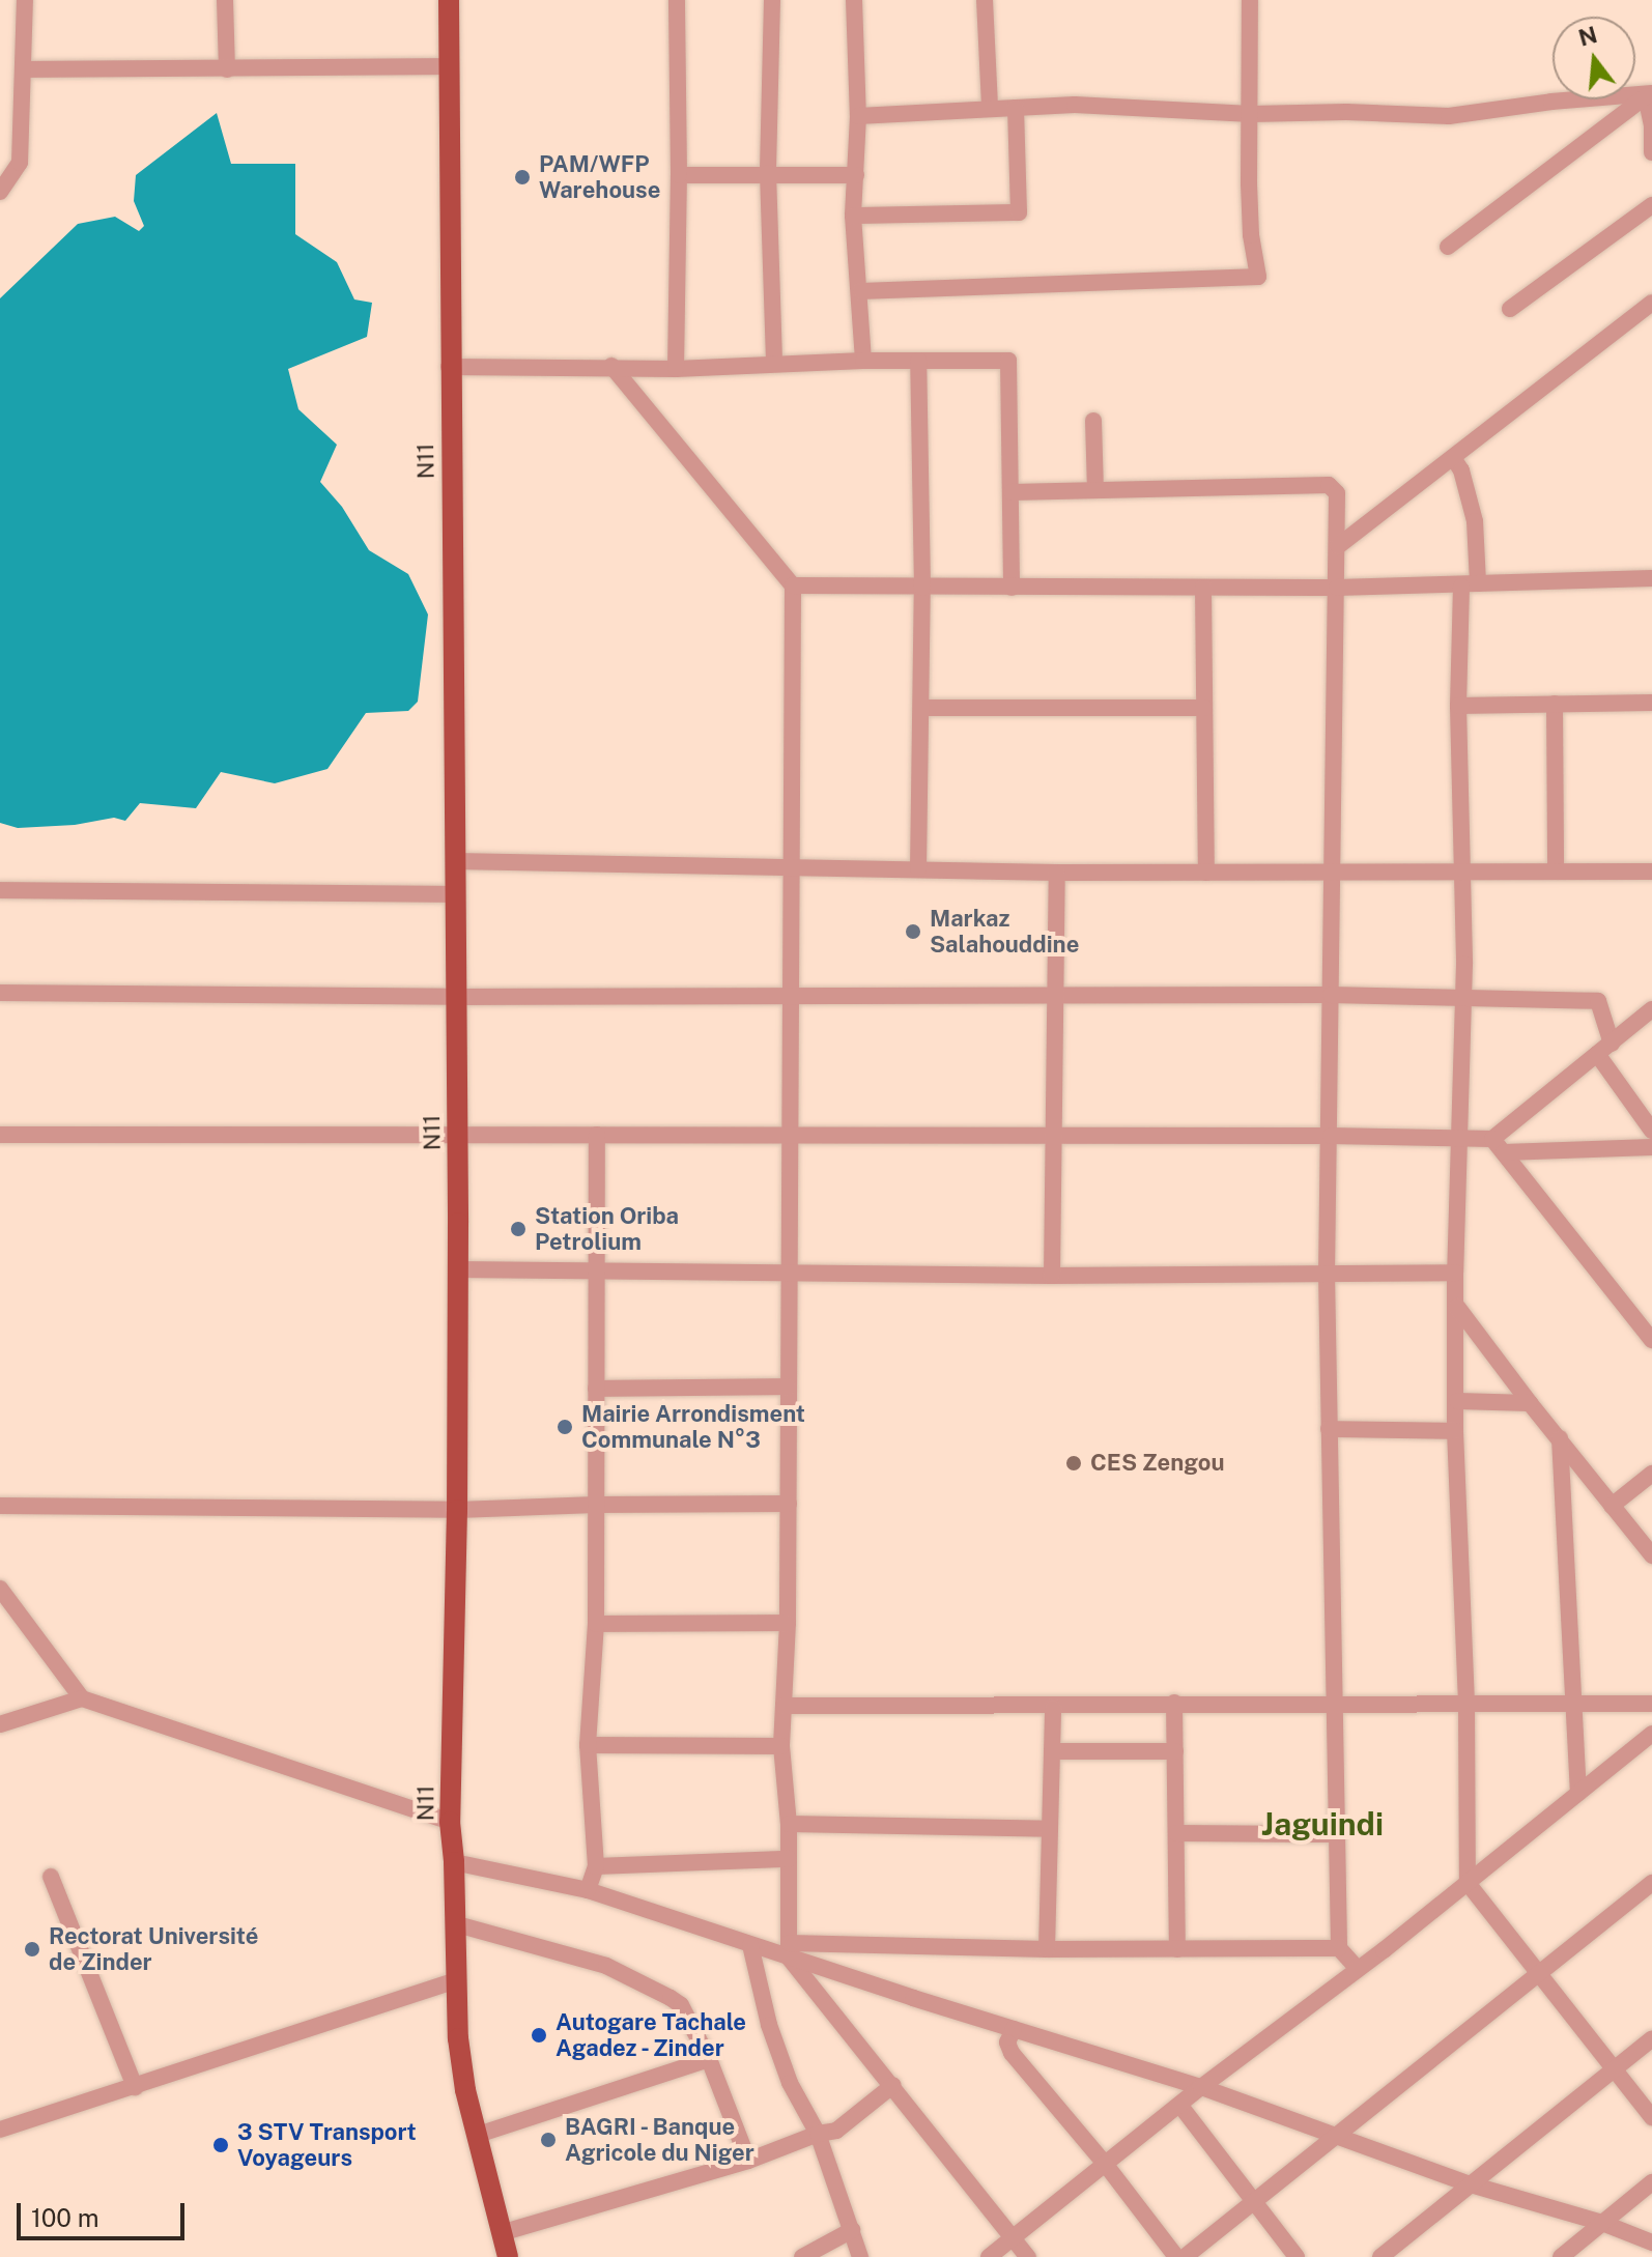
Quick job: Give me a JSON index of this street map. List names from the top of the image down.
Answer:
{
  "streets": {
    "main road": ["N11"]
  },
  "districts": ["Jaguindi"],
  "places": [
    "PAM/WFP Warehouse",
    "Markaz Salahouddine",
    "Station Oriba Petrolium",
    "Mairie Arrondisment Communale N°3",
    "CES Zengou",
    "Rectorat Université de Zinder",
    "Autogare Tachale Agadez - Zinder",
    "BAGRI - Banque Agricole du Niger",
    "3 STV Transport Voyageurs"
  ],
  "scale_bar": "100 m",
  "north": "top"
}
